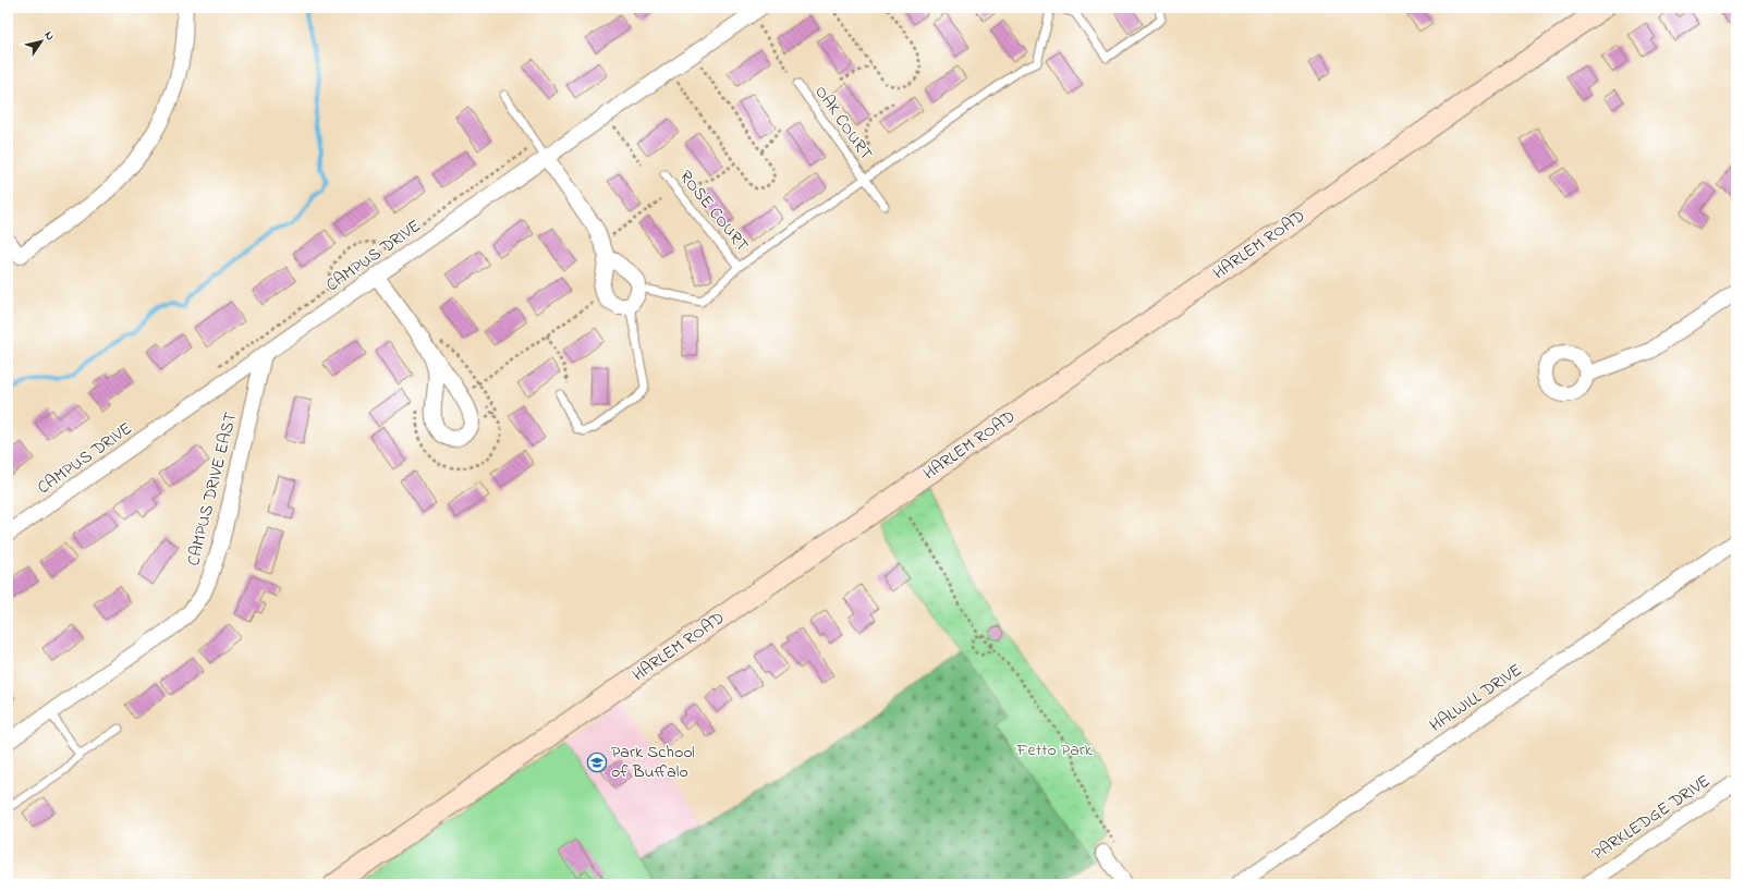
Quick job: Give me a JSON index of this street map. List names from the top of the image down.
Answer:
{
  "streets": {
    "main road": ["HARLEM ROAD"],
    "street": [
      "CAMPUS DRIVE",
      "CAMPUS DRIVE EAST",
      "HALWILL DRIVE",
      "PARKLEDGE DRIVE"
    ],
    "lane": ["OAK COURT", "ROSE COURT"]
  },
  "crossings": [
    ["CAMPUS DRIVE", "CAMPUS DRIVE EAST"]
  ],
  "parks": ["Fetto Park"],
  "places": {
    "school or university": ["Park School of Buffalo"]
  },
  "north": "top right"
}
